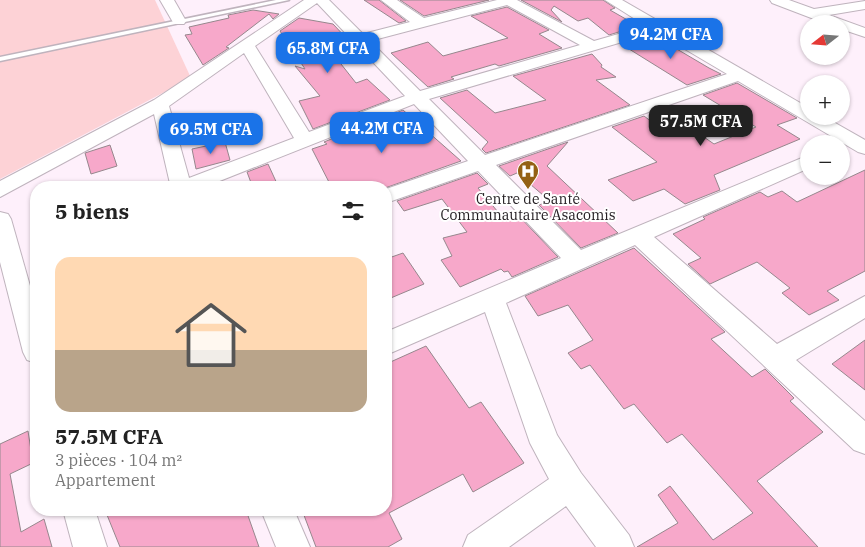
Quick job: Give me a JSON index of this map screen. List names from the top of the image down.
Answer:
{
  "places": {
    "hospital": ["Centre de Santé Communautaire Asacomis"]
  },
  "north": "left",
  "page": {
    "map_buttons": ["+", "−"],
    "price": [
      "94.2M CFA",
      "65.8M CFA",
      "57.5M CFA",
      "44.2M CFA",
      "69.5M CFA"
    ],
    "heading": "5 biens",
    "list": [
      {
        "name": "57.5M CFA",
        "note": "3 pièces · 104 m² · Appartement"
      }
    ]
  }
}
